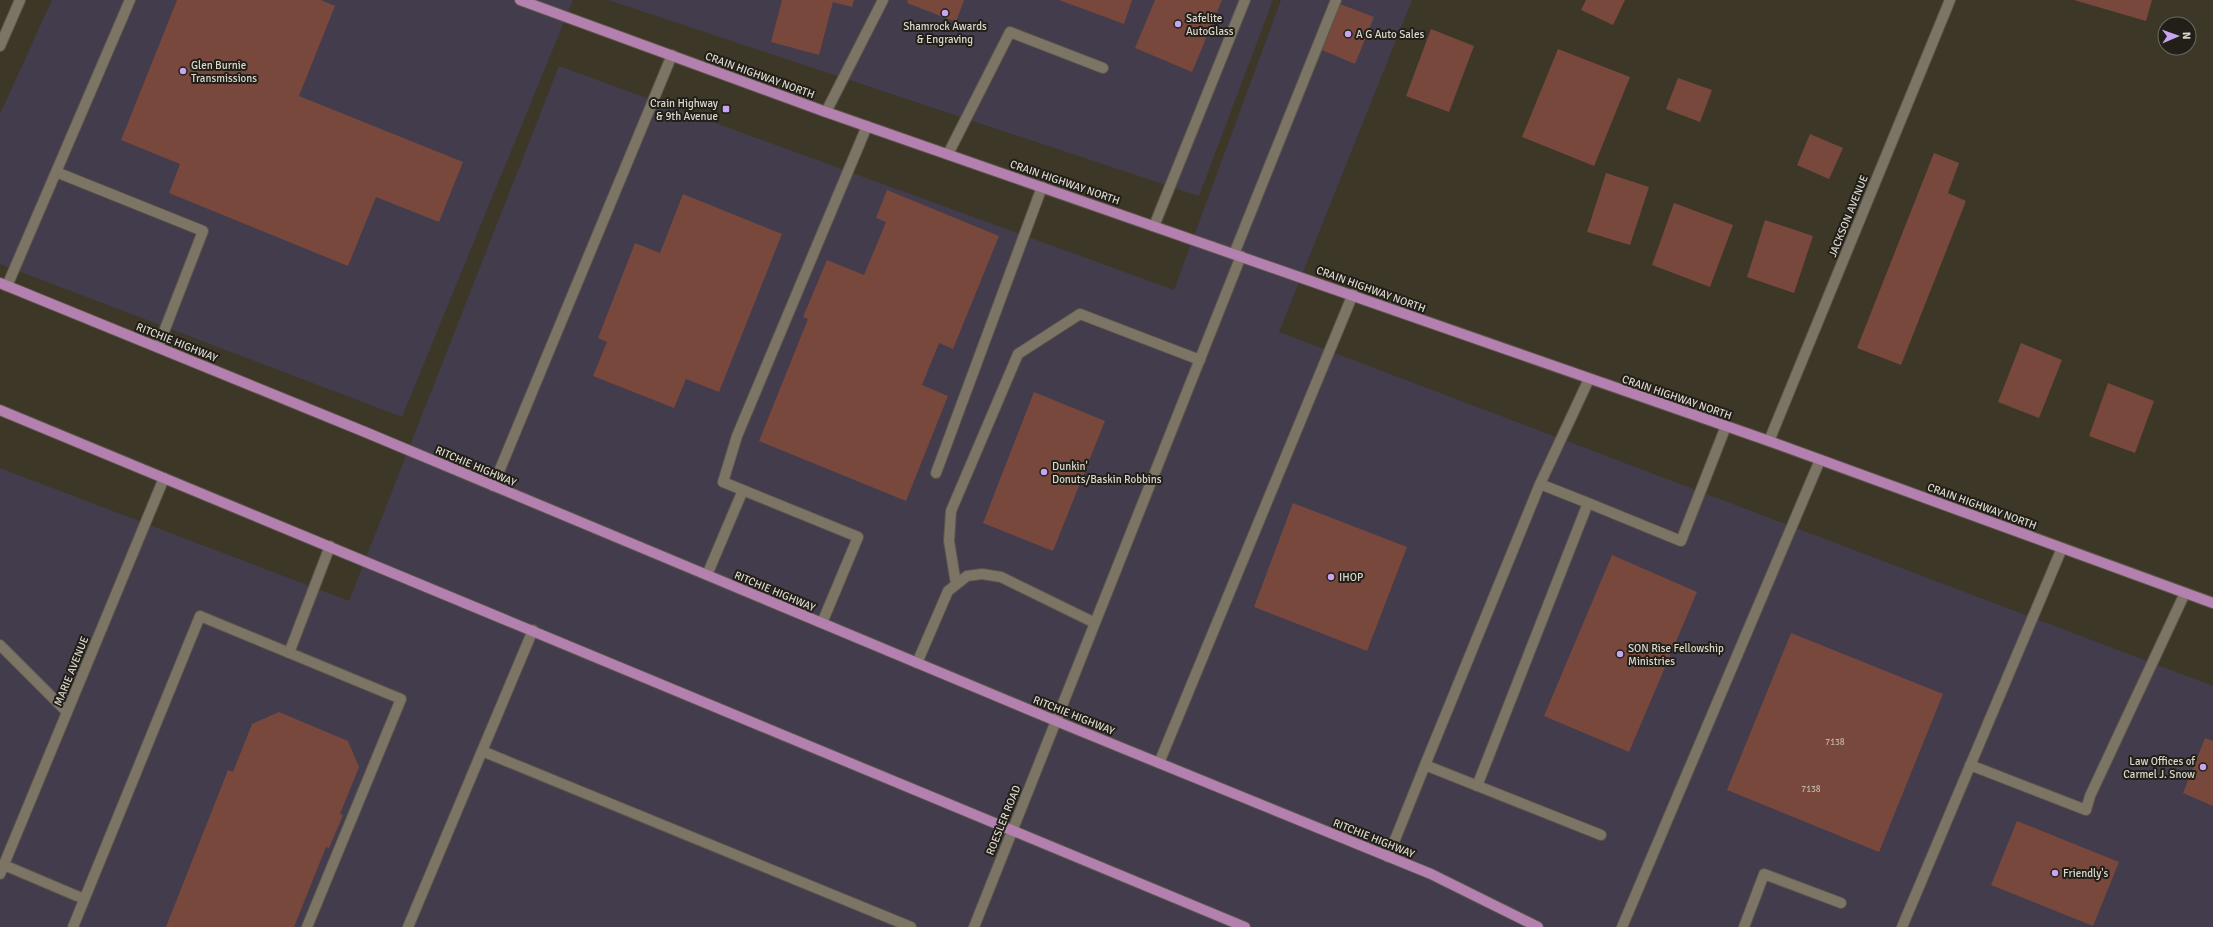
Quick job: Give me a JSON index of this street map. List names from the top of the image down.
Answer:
{
  "streets": {
    "main road": ["CRAIN HIGHWAY NORTH", "RITCHIE HIGHWAY"],
    "street": ["JACKSON AVENUE", "MARIE AVENUE", "ROESLER ROAD"]
  },
  "crossings": [
    ["CRAIN HIGHWAY NORTH", "JACKSON AVENUE"],
    ["CRAIN HIGHWAY NORTH", "ROESLER ROAD"],
    ["RITCHIE HIGHWAY", "ROESLER ROAD"]
  ],
  "places": {
    "other": [
      "Shamrock Awards & Engraving",
      "Safelite AutoGlass",
      "A G Auto Sales",
      "Glen Burnie Transmissions",
      "Dunkin' Donuts/Baskin Robbins",
      "IHOP",
      "SON Rise Fellowship Ministries",
      "Law Offices of Carmel J. Snow",
      "Friendly's"
    ],
    "transit": ["Crain Highway & 9th Avenue"]
  },
  "house_numbers": ["7138", "7138"],
  "north": "right"
}
